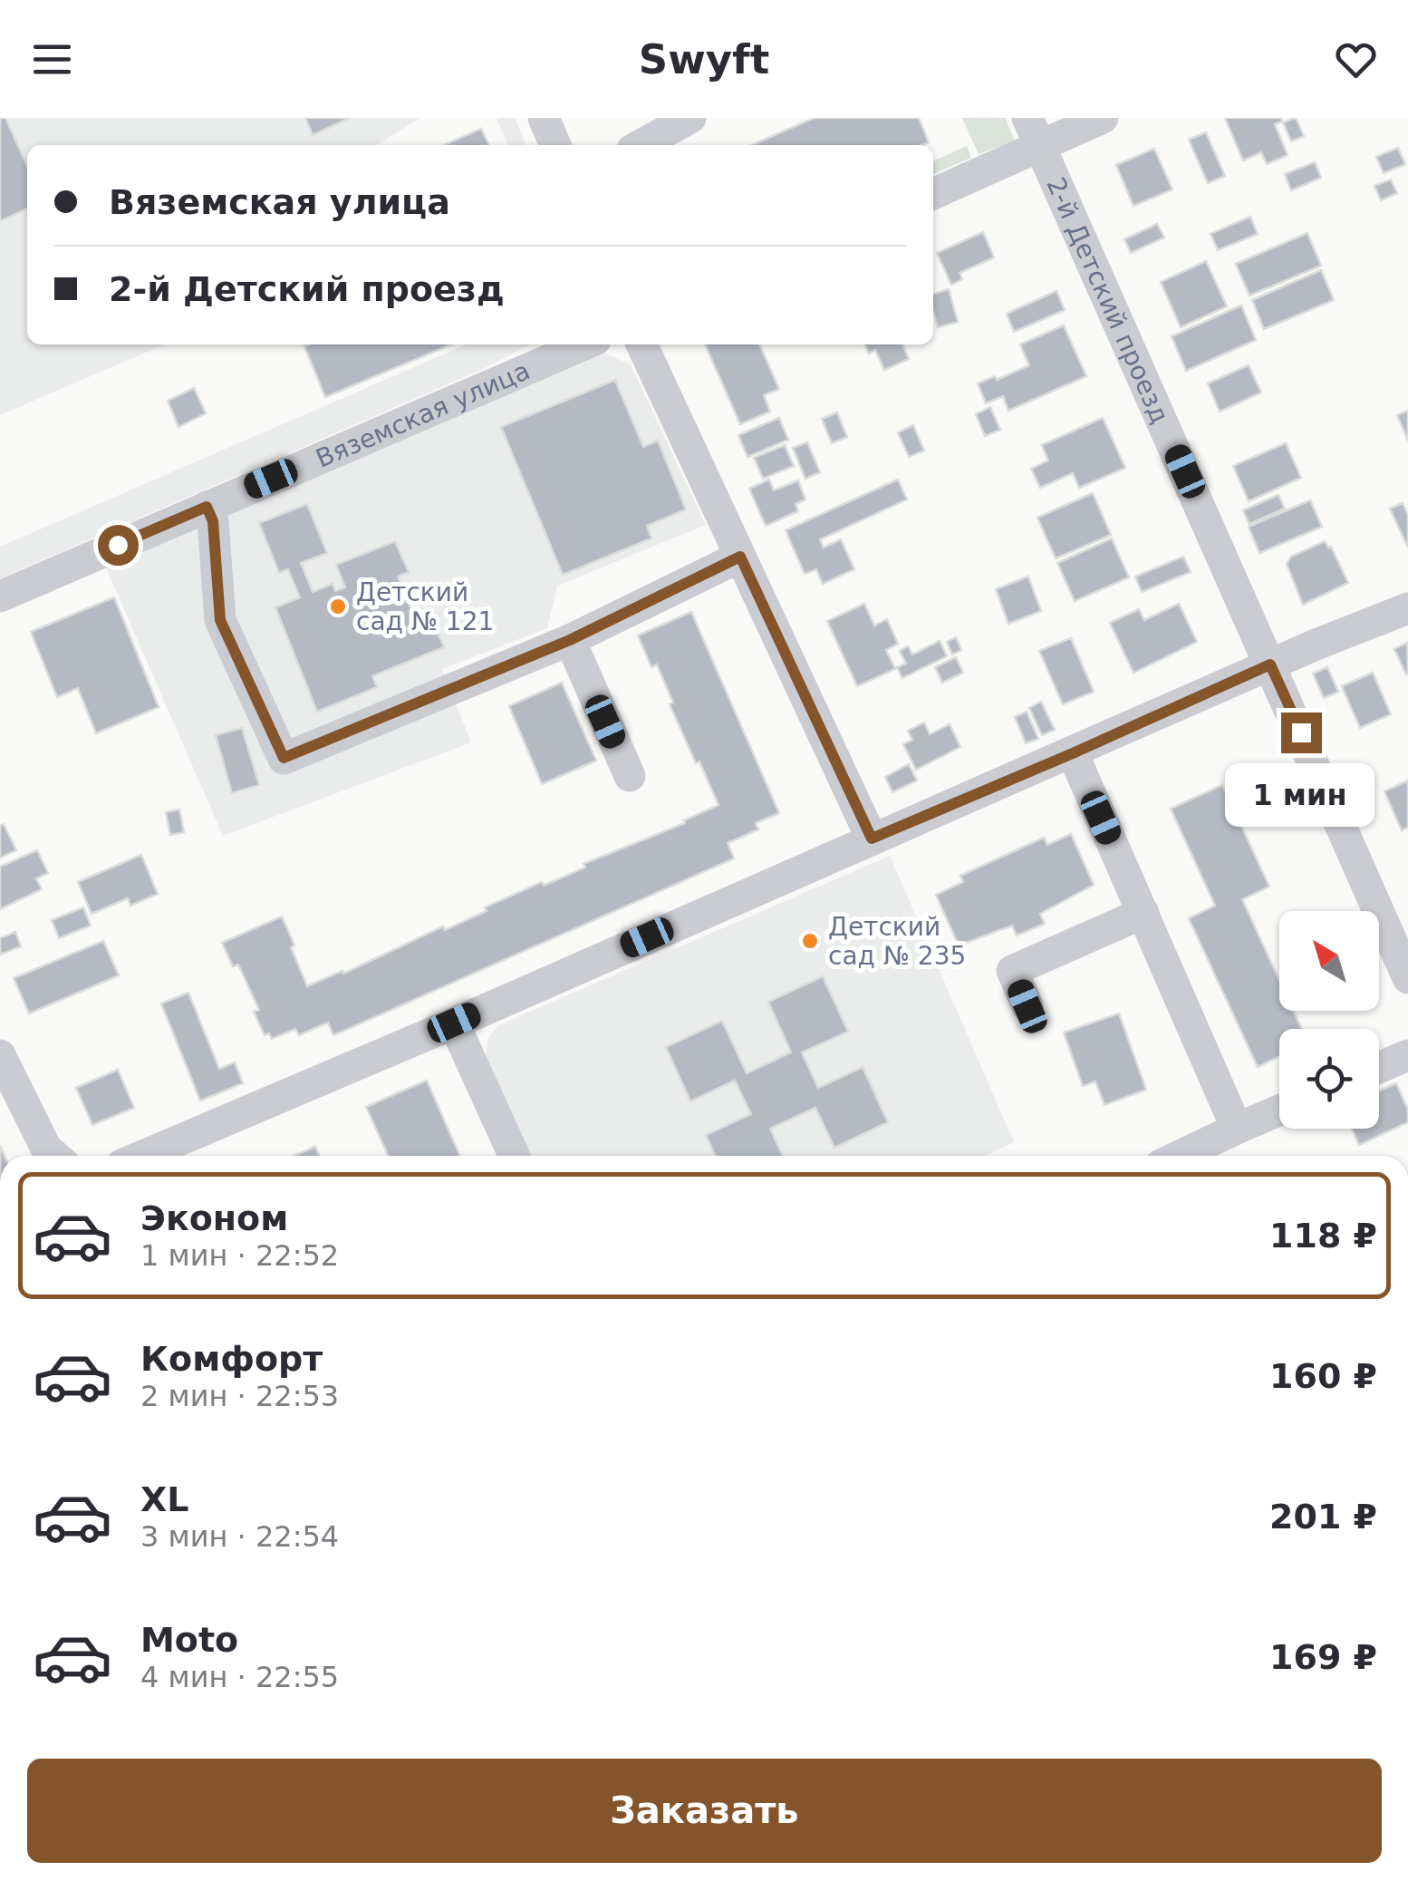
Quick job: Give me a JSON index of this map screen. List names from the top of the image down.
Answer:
{
  "streets": {
    "street": ["2-й Детский проезд", "Вяземская улица"]
  },
  "places": ["Детский сад № 121", "Детский сад № 235"],
  "north": "top left",
  "page": {
    "header": "Swyft",
    "banner": ["Вяземская улица", "2-й Детский проезд"],
    "bubble": "1 мин",
    "list": [
      {
        "name": "Эконом",
        "note": "1 мин · 22:52",
        "value": "118 ₽"
      },
      {
        "name": "Комфорт",
        "note": "2 мин · 22:53",
        "value": "160 ₽"
      },
      {
        "name": "XL",
        "note": "3 мин · 22:54",
        "value": "201 ₽"
      },
      {
        "name": "Moto",
        "note": "4 мин · 22:55",
        "value": "169 ₽"
      }
    ],
    "buttons": "Заказать"
  }
}
